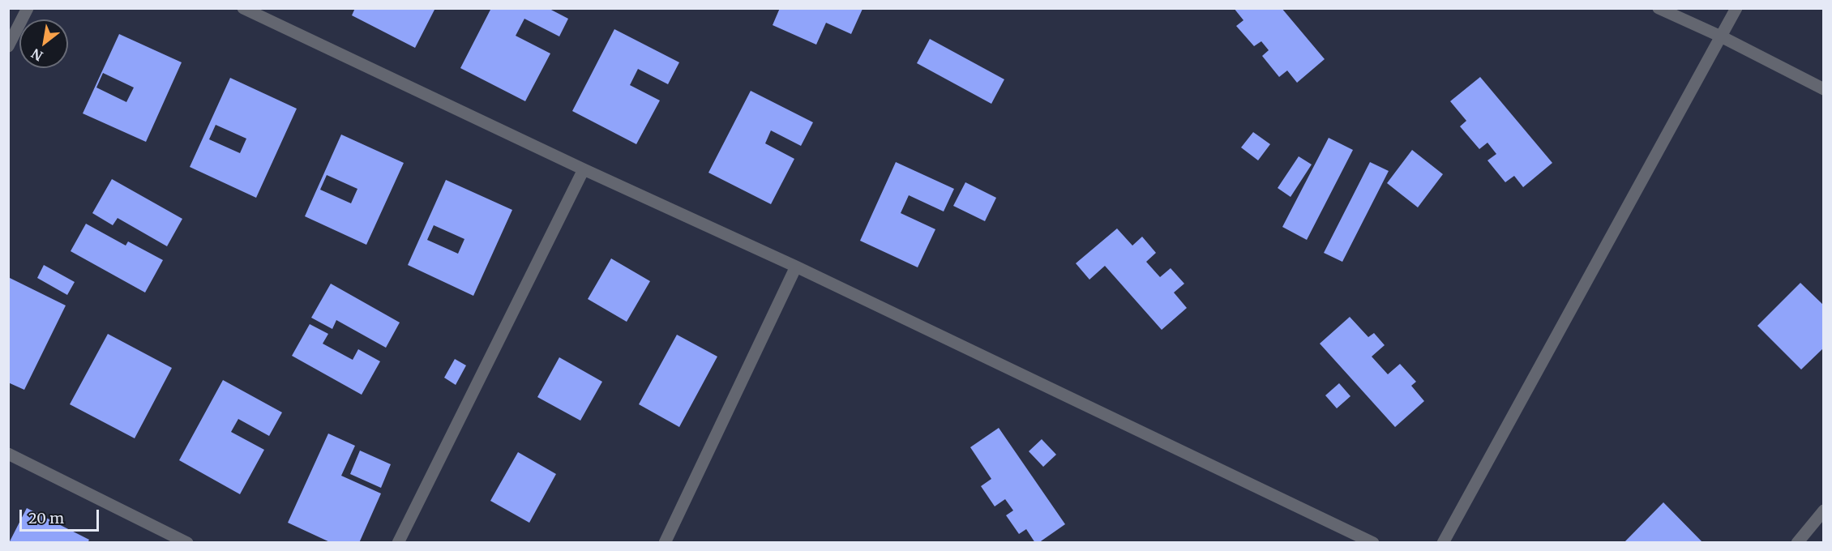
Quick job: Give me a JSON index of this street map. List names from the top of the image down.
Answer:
{
  "scale_bar": "20 m",
  "north": "bottom left"
}
